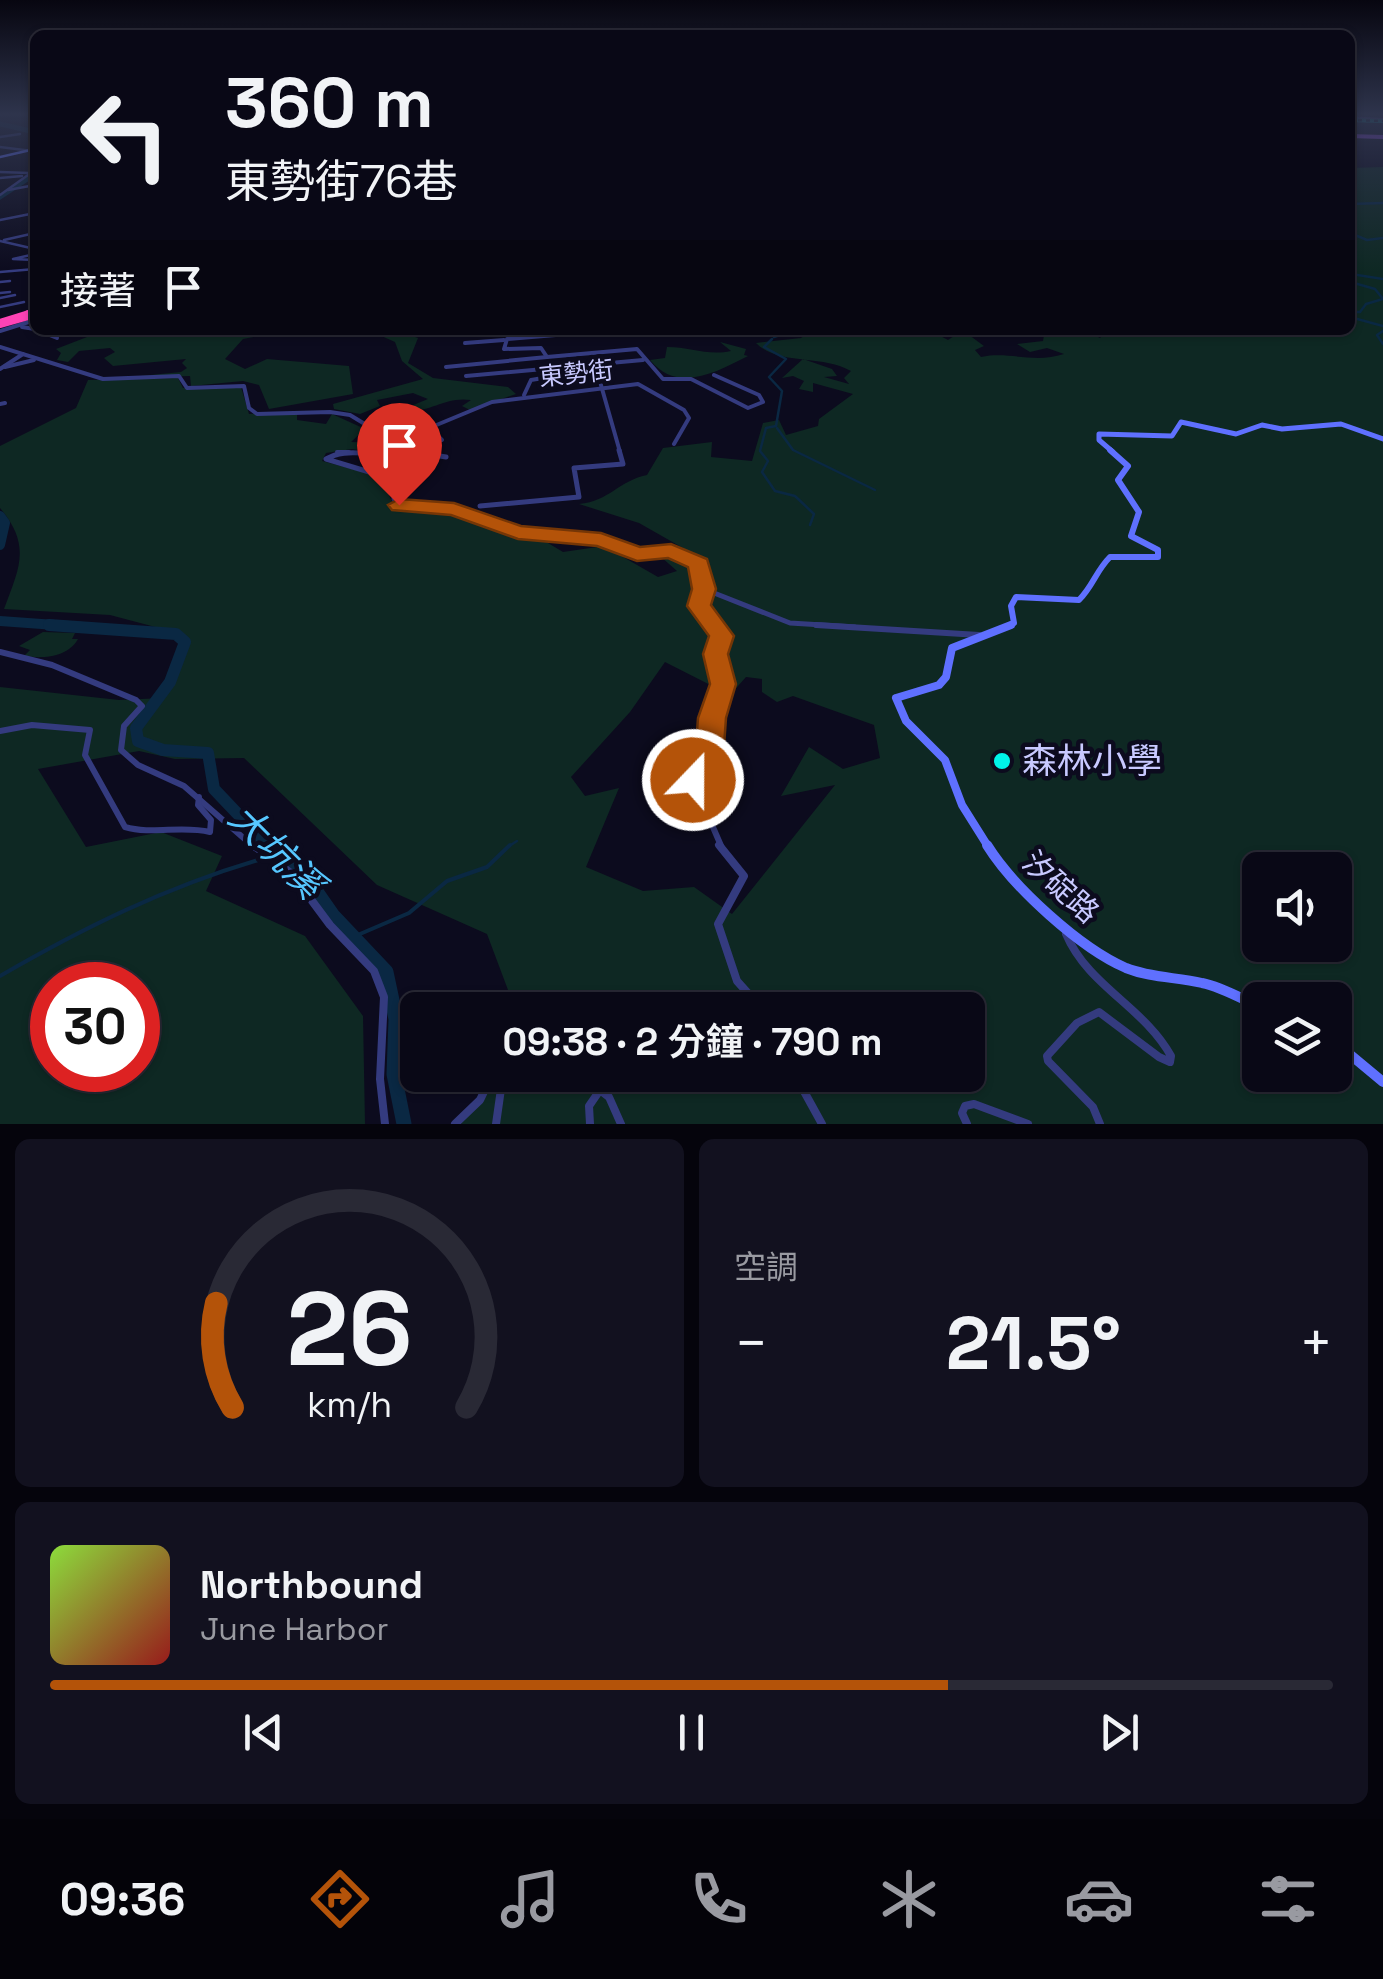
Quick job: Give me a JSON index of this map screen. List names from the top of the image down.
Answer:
{
  "streets": {
    "street": ["東勢街", "汐碇路"]
  },
  "water": ["大坑溪"],
  "places": ["森林小學"],
  "page": {
    "turn": ["360 m", "東勢街76巷"],
    "then": "接著",
    "limit": "30",
    "trip": "09:38 · 2 分鐘 · 790 m",
    "tile": "空調",
    "heat": ["−", "21.5°", "+"],
    "song": ["Northbound", "June Harbor"],
    "tabs": "09:36",
    "gauge": ["26", "km/h"]
  }
}
